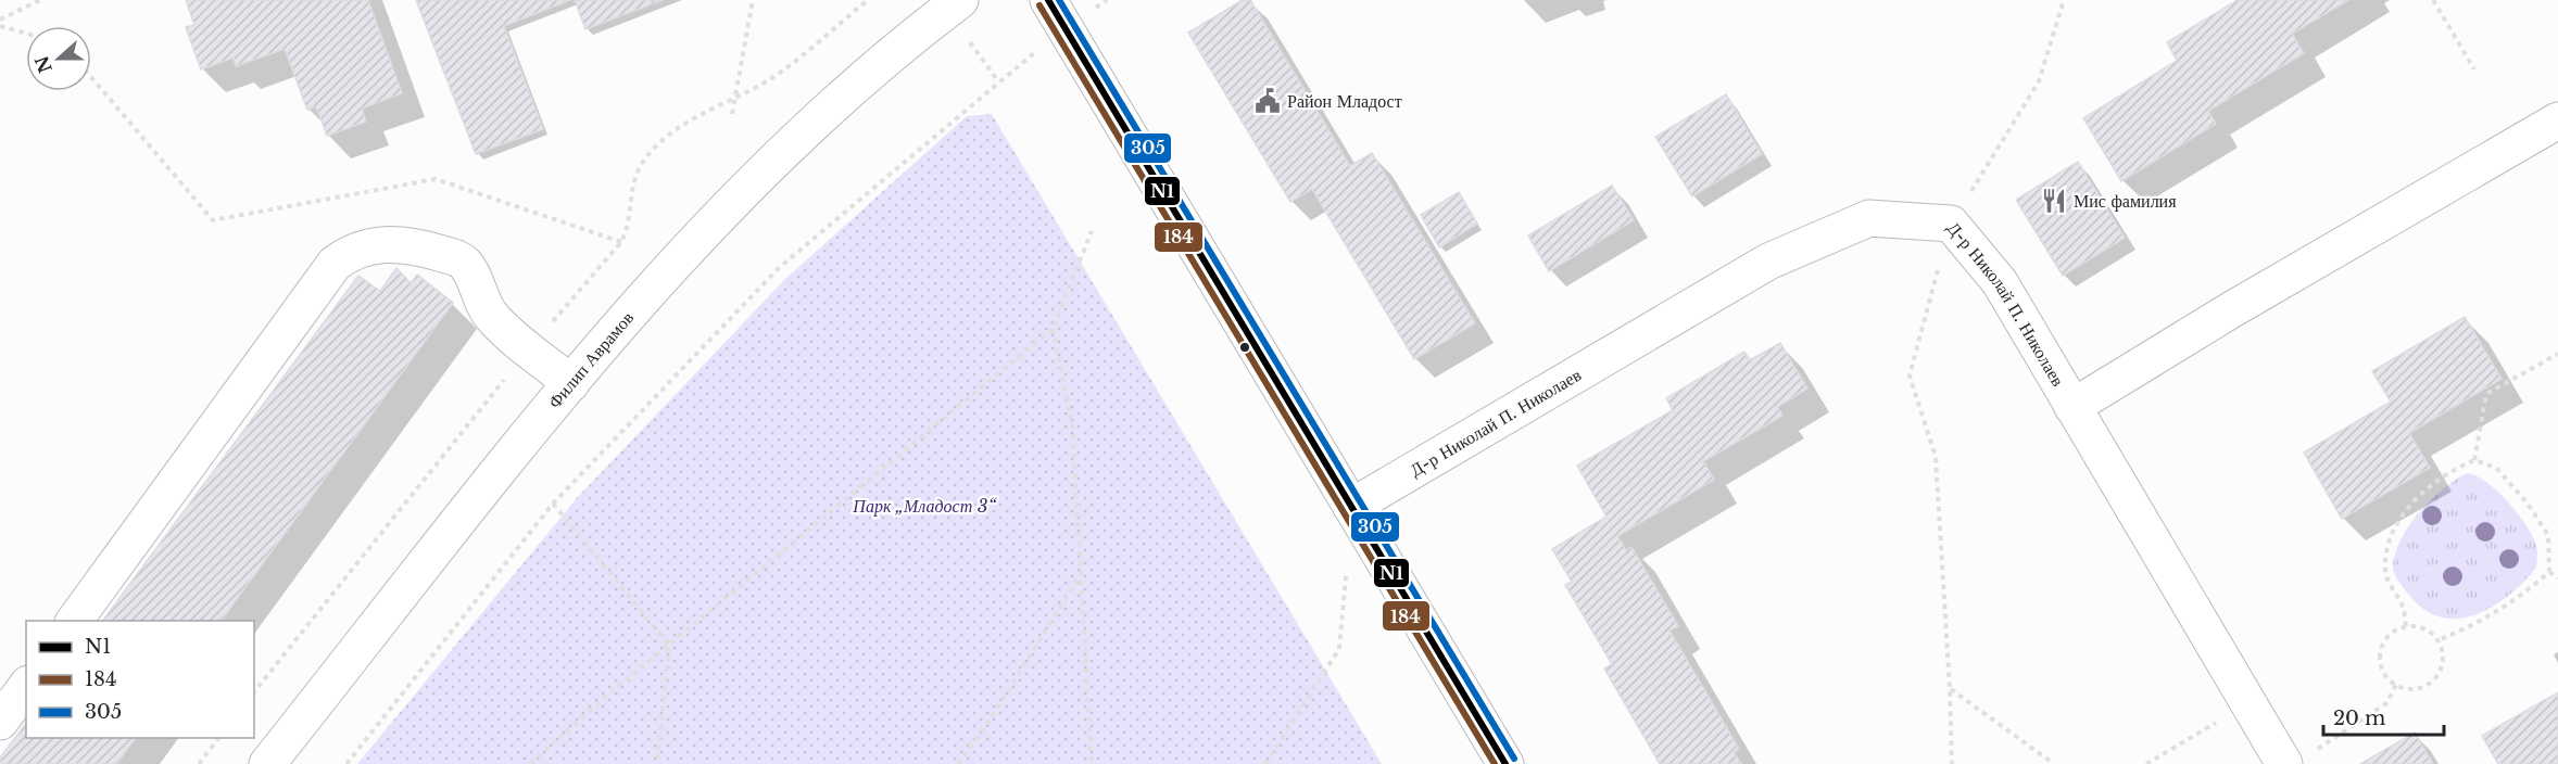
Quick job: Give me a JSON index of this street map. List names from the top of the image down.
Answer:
{
  "streets": {
    "street": ["Д-р Николай П. Николаев", "Филип Аврамов"]
  },
  "parks": ["Парк „Младост 3“"],
  "places": {
    "public building": ["Район Младост"],
    "restaurant": ["Мис фамилия"]
  },
  "lines": ["transit line N1", "transit line 305", "transit line 184"],
  "legend": ["N1", "184", "305"],
  "scale_bar": "20 m",
  "north": "left"
}
